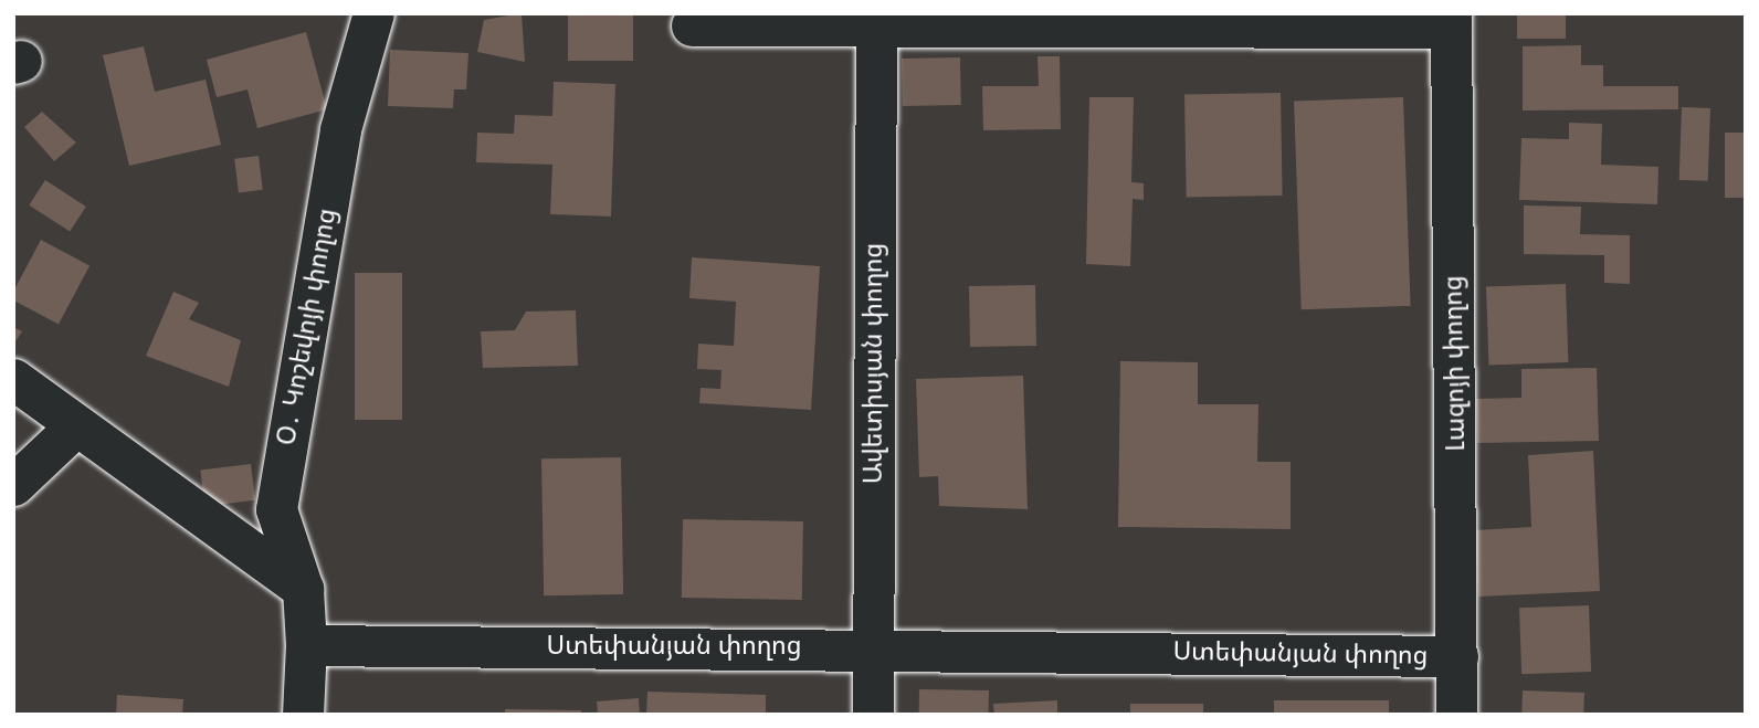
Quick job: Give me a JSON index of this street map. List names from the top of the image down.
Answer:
{
  "streets": {
    "street": [
      "Օ․ Կոշեվոյի փողոց",
      "Ավետիսյան փողոց",
      "Լազոյի փողոց",
      "Ստեփանյան փողոց"
    ]
  },
  "crossings": [
    ["Ավետիսյան փողոց", "Ստեփանյան փողոց"],
    ["Լազոյի փողոց", "Ստեփանյան փողոց"]
  ]
}
